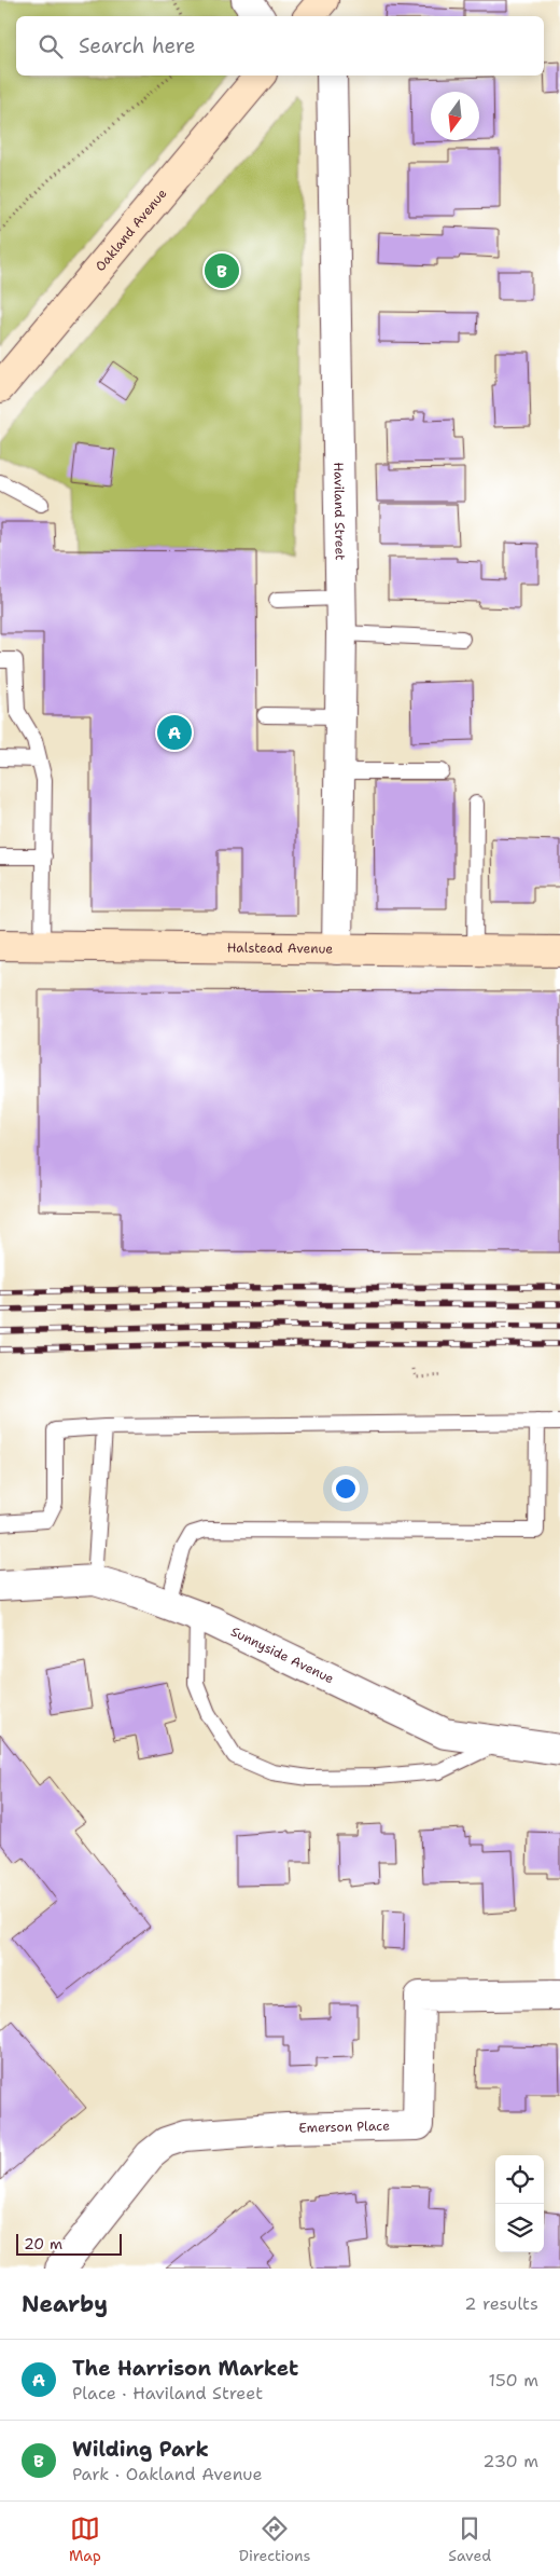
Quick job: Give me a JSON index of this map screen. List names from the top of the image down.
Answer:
{
  "streets": {
    "street": [
      "Oakland Avenue",
      "Haviland Street",
      "Halstead Avenue",
      "Sunnyside Avenue",
      "Emerson Place"
    ]
  },
  "crossings": [
    ["Haviland Street", "Halstead Avenue"]
  ],
  "scale_bar": "20 m",
  "north": "bottom",
  "page": {
    "search": "Search here",
    "pins": ["B", "A"],
    "scale": "20 m",
    "heading": ["Nearby", "2 results"],
    "list": [
      {
        "mark": "A",
        "name": "The Harrison Market",
        "note": "Place · Haviland Street",
        "value": "150 m"
      },
      {
        "mark": "B",
        "name": "Wilding Park",
        "note": "Park · Oakland Avenue",
        "value": "230 m"
      }
    ],
    "nav": ["Map", "Directions", "Saved"]
  }
}
